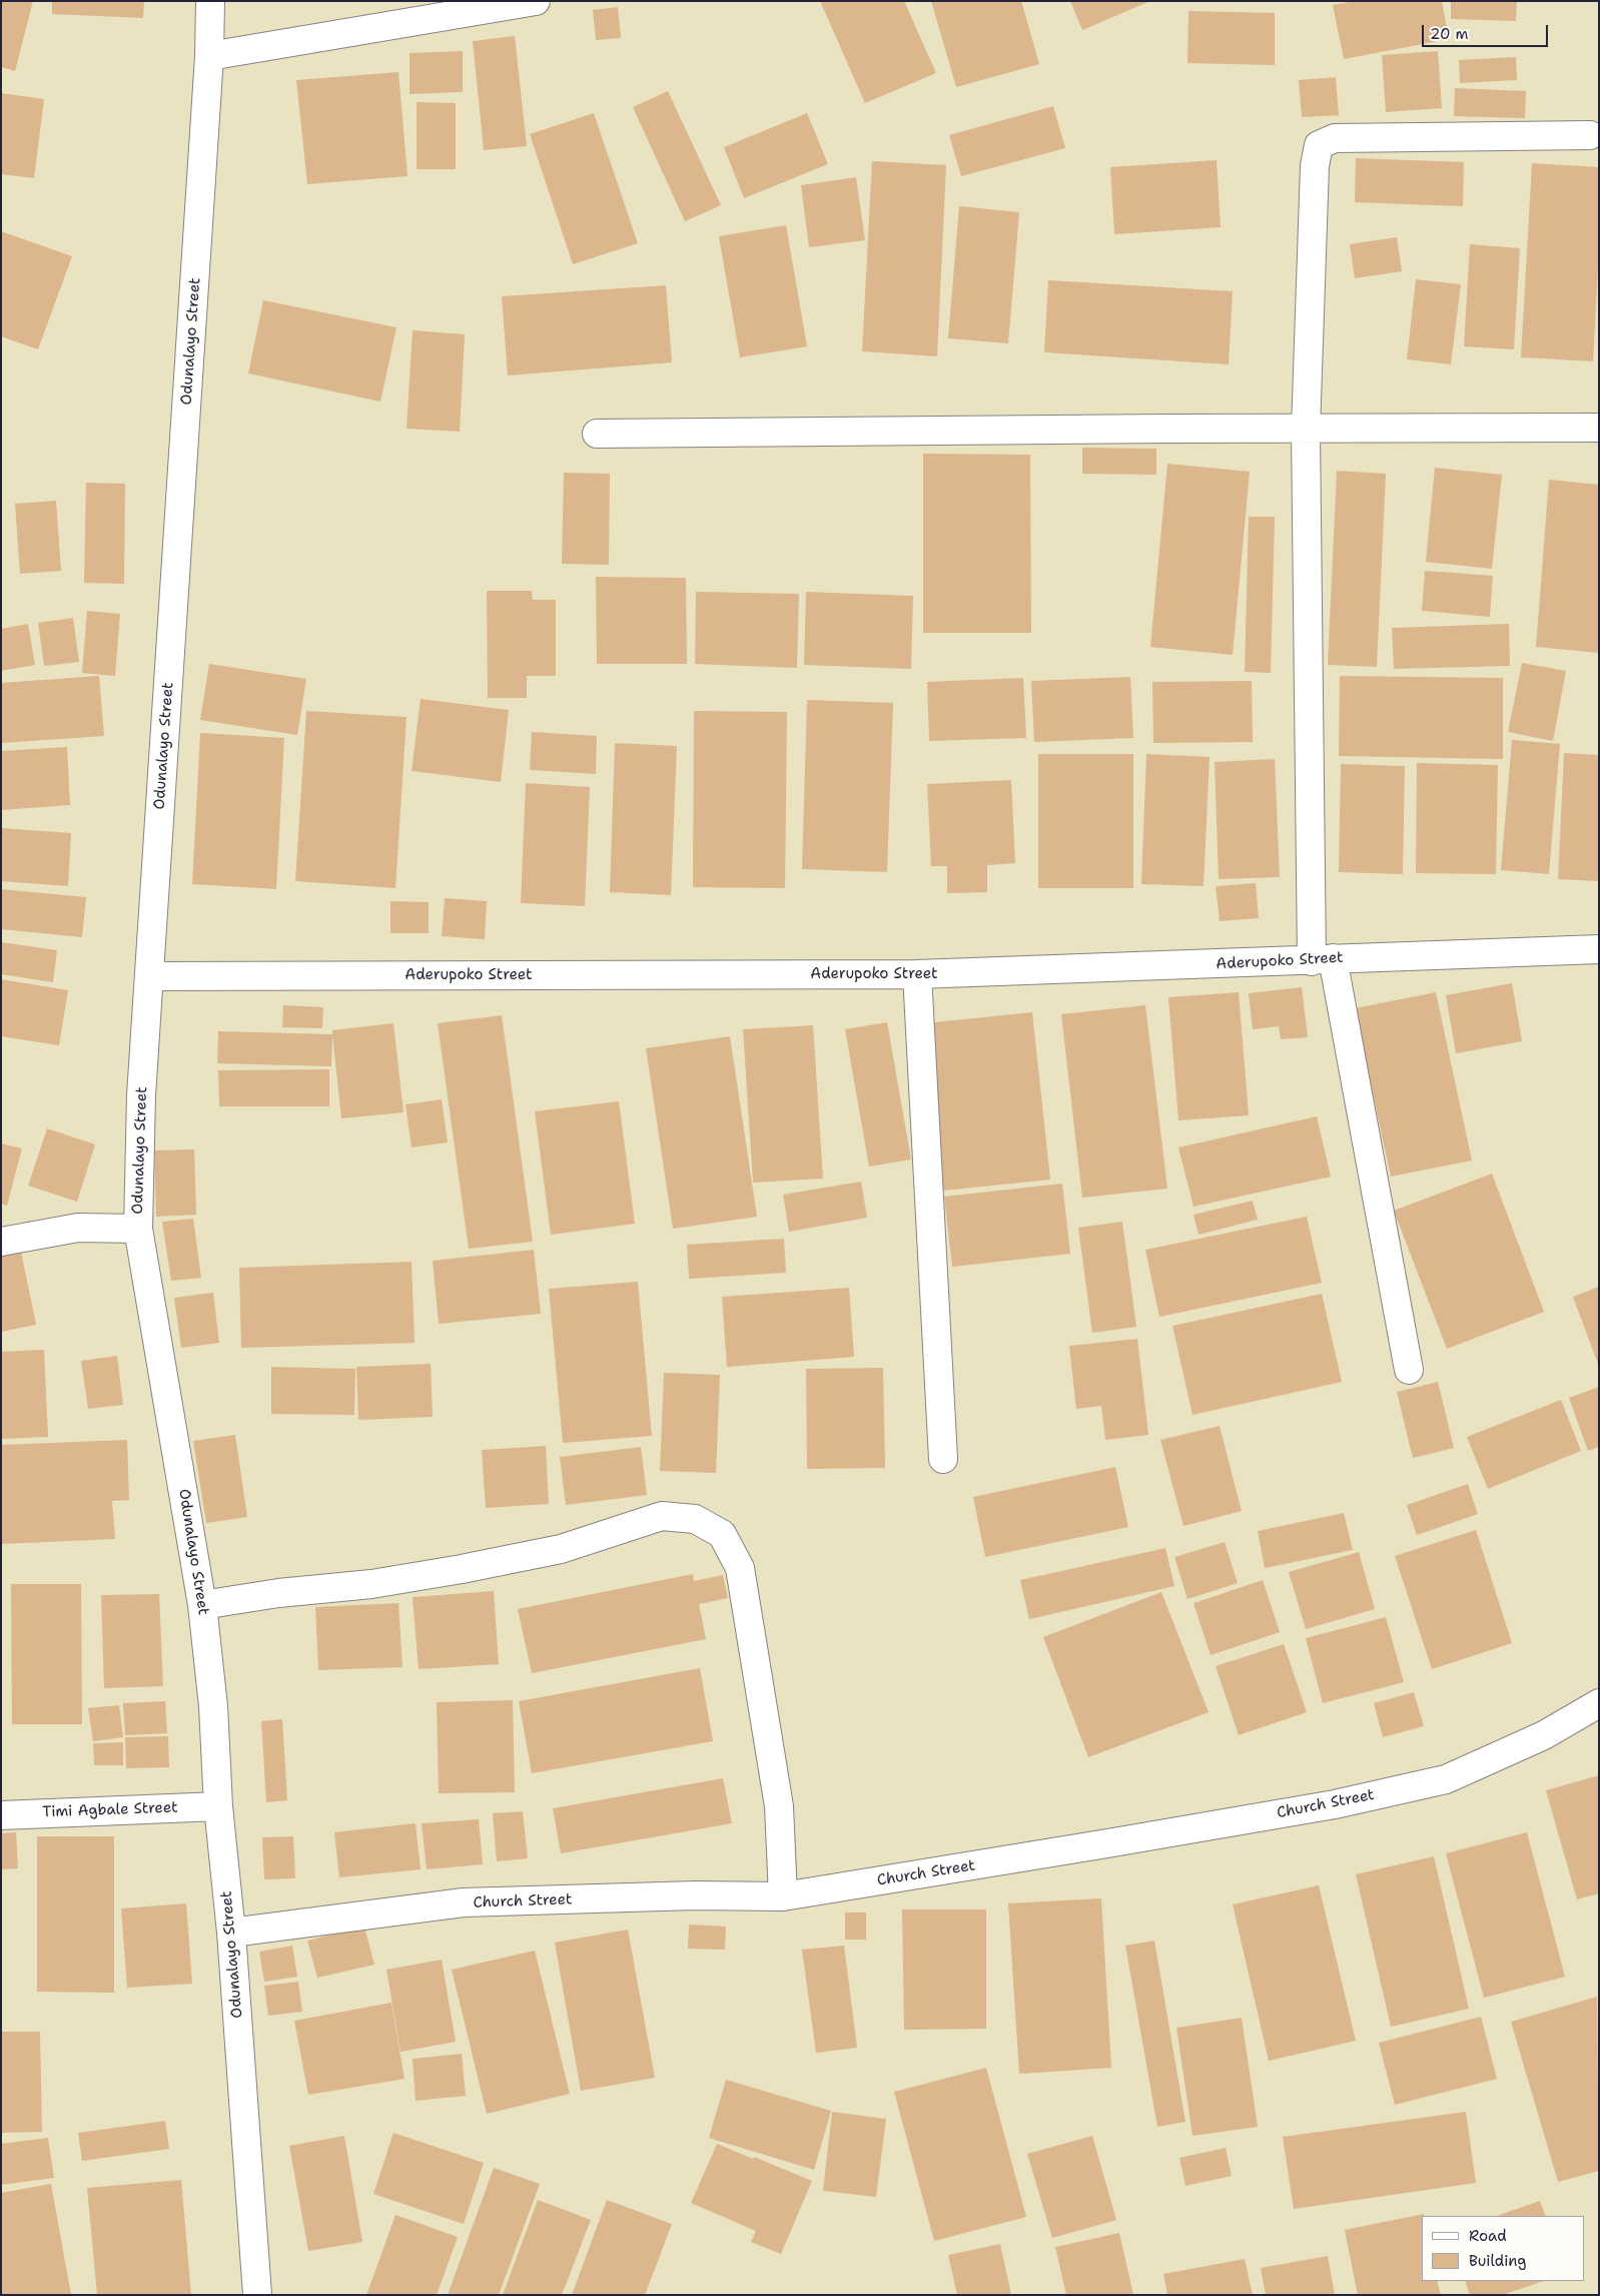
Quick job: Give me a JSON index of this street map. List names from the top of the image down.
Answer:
{
  "streets": {
    "street": [
      "Odunalayo Street",
      "Aderupoko Street",
      "Church Street",
      "Timi Agbale Street"
    ]
  },
  "crossings": [
    ["Odunalayo Street", "Aderupoko Street"],
    ["Odunalayo Street", "Church Street"],
    ["Odunalayo Street", "Timi Agbale Street"]
  ],
  "legend": ["Road", "Building"],
  "scale_bar": "20 m"
}
